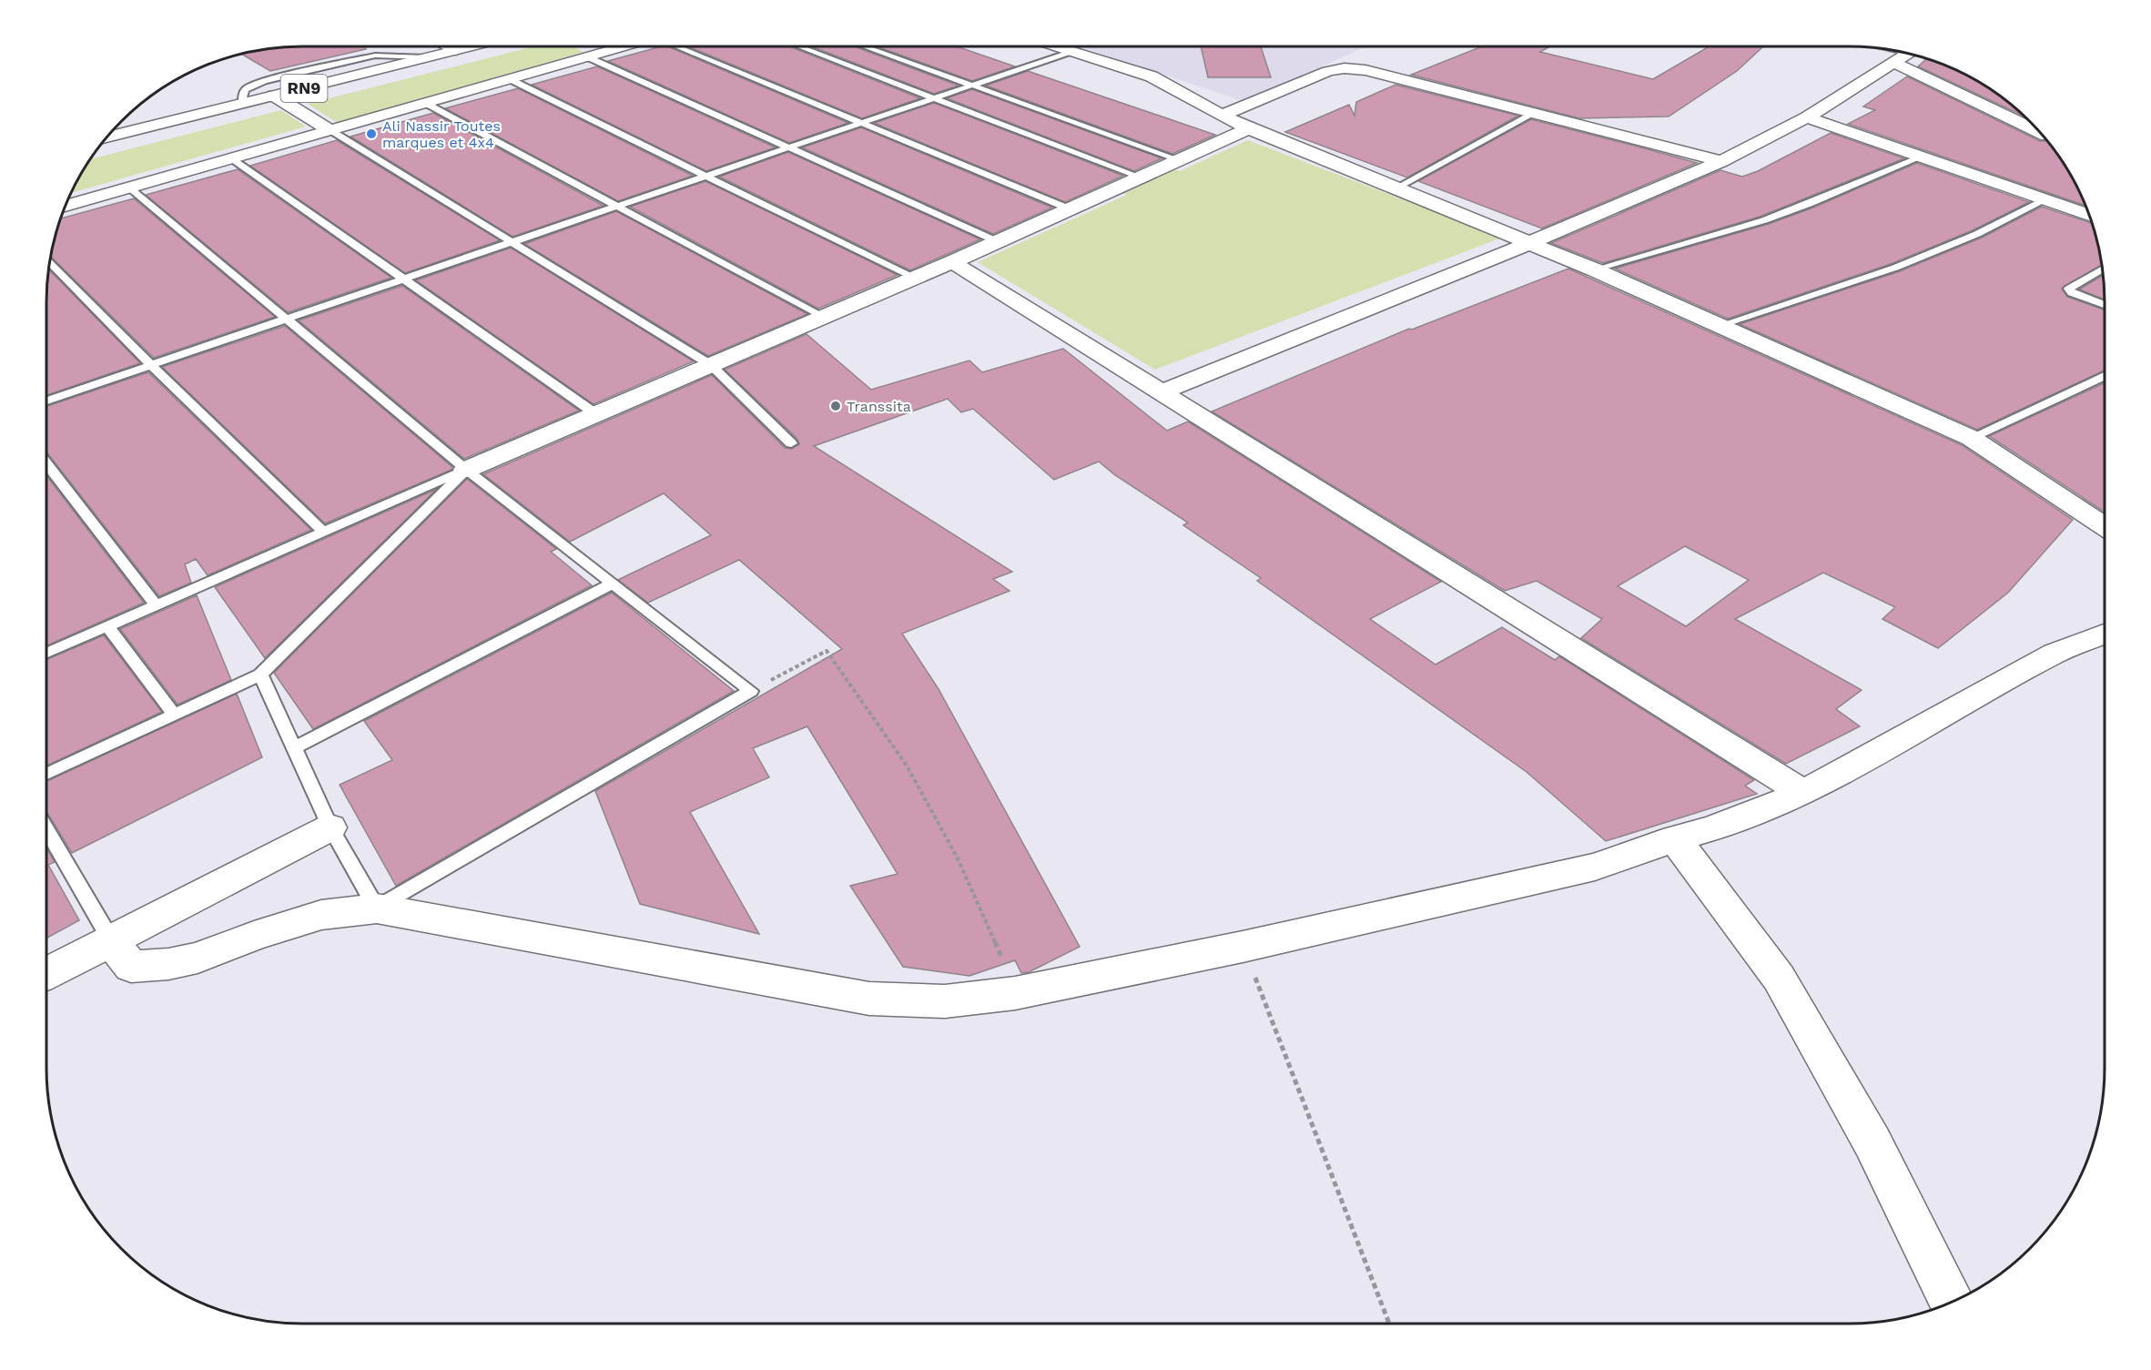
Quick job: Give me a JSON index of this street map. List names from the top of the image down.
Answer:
{
  "streets": {
    "street": ["RN9"]
  },
  "places": ["Ali Nassir Toutes marques et 4x4", "Transsita"]
}
